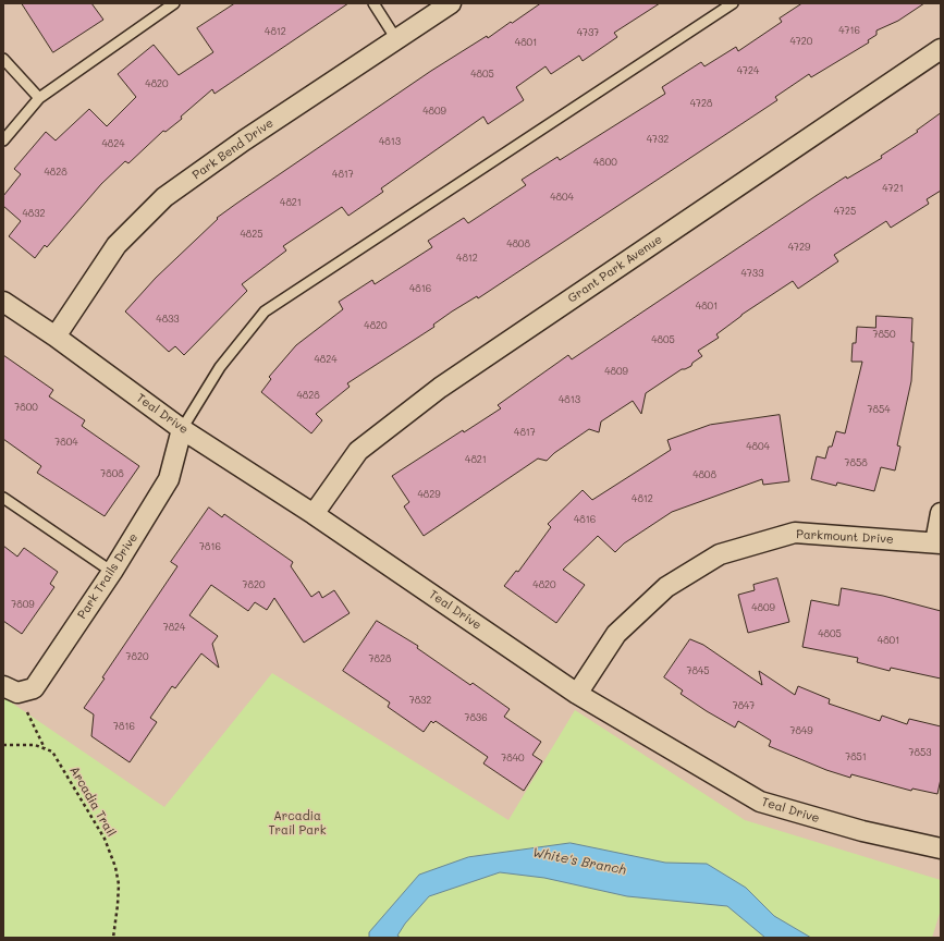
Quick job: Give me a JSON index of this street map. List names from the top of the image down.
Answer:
{
  "streets": {
    "street": [
      "Park Bend Drive",
      "Grant Park Avenue",
      "Teal Drive",
      "Parkmount Drive",
      "Park Trails Drive"
    ],
    "path": ["Arcadia Trail"]
  },
  "crossings": [
    ["Park Bend Drive", "Teal Drive"],
    ["Grant Park Avenue", "Teal Drive"],
    ["Teal Drive", "Parkmount Drive"],
    ["Teal Drive", "Park Trails Drive"],
    ["Park Trails Drive", "Arcadia Trail"]
  ],
  "water": ["White's Branch"],
  "parks": ["Arcadia Trail Park"],
  "house_numbers": [
    "4716",
    "4812",
    "4737",
    "4720",
    "4801",
    "4724",
    "4805",
    "4820",
    "4728",
    "4809",
    "4732",
    "4813",
    "4824",
    "4800",
    "4828",
    "4817",
    "4721",
    "4804",
    "4821",
    "4725",
    "4832",
    "4825",
    "4808",
    "4729",
    "4812",
    "4733",
    "4816",
    "4801",
    "4833",
    "4820",
    "7850",
    "4805",
    "4824",
    "4809",
    "4828",
    "4813",
    "7800",
    "7854",
    "4817",
    "7804",
    "4804",
    "4821",
    "7858",
    "7808",
    "4808",
    "4829",
    "4812",
    "4816",
    "7816",
    "7820",
    "4820",
    "7809",
    "4809",
    "7824",
    "4805",
    "4801",
    "7820",
    "7828",
    "7845",
    "7832",
    "7847",
    "7836",
    "7816",
    "7849",
    "7853",
    "7851",
    "7840"
  ]
}
